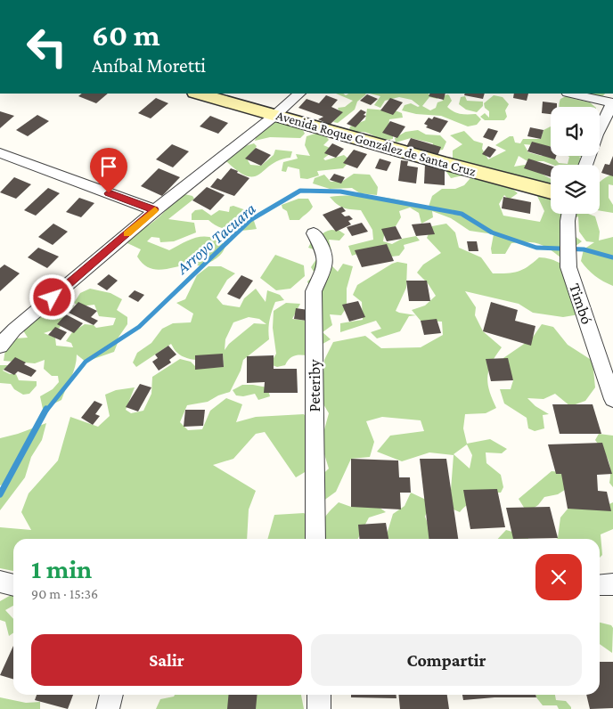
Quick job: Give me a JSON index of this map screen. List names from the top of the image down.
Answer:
{
  "streets": {
    "main road": ["Avenida Roque González de Santa Cruz"],
    "street": ["Timbó", "Peteriby"]
  },
  "water": ["Arroyo Tacuara"],
  "page": {
    "turn": ["60 m", "Aníbal Moretti"],
    "heading": ["1 min", "90 m · 15:36"],
    "buttons": ["Salir", "Compartir"]
  }
}
